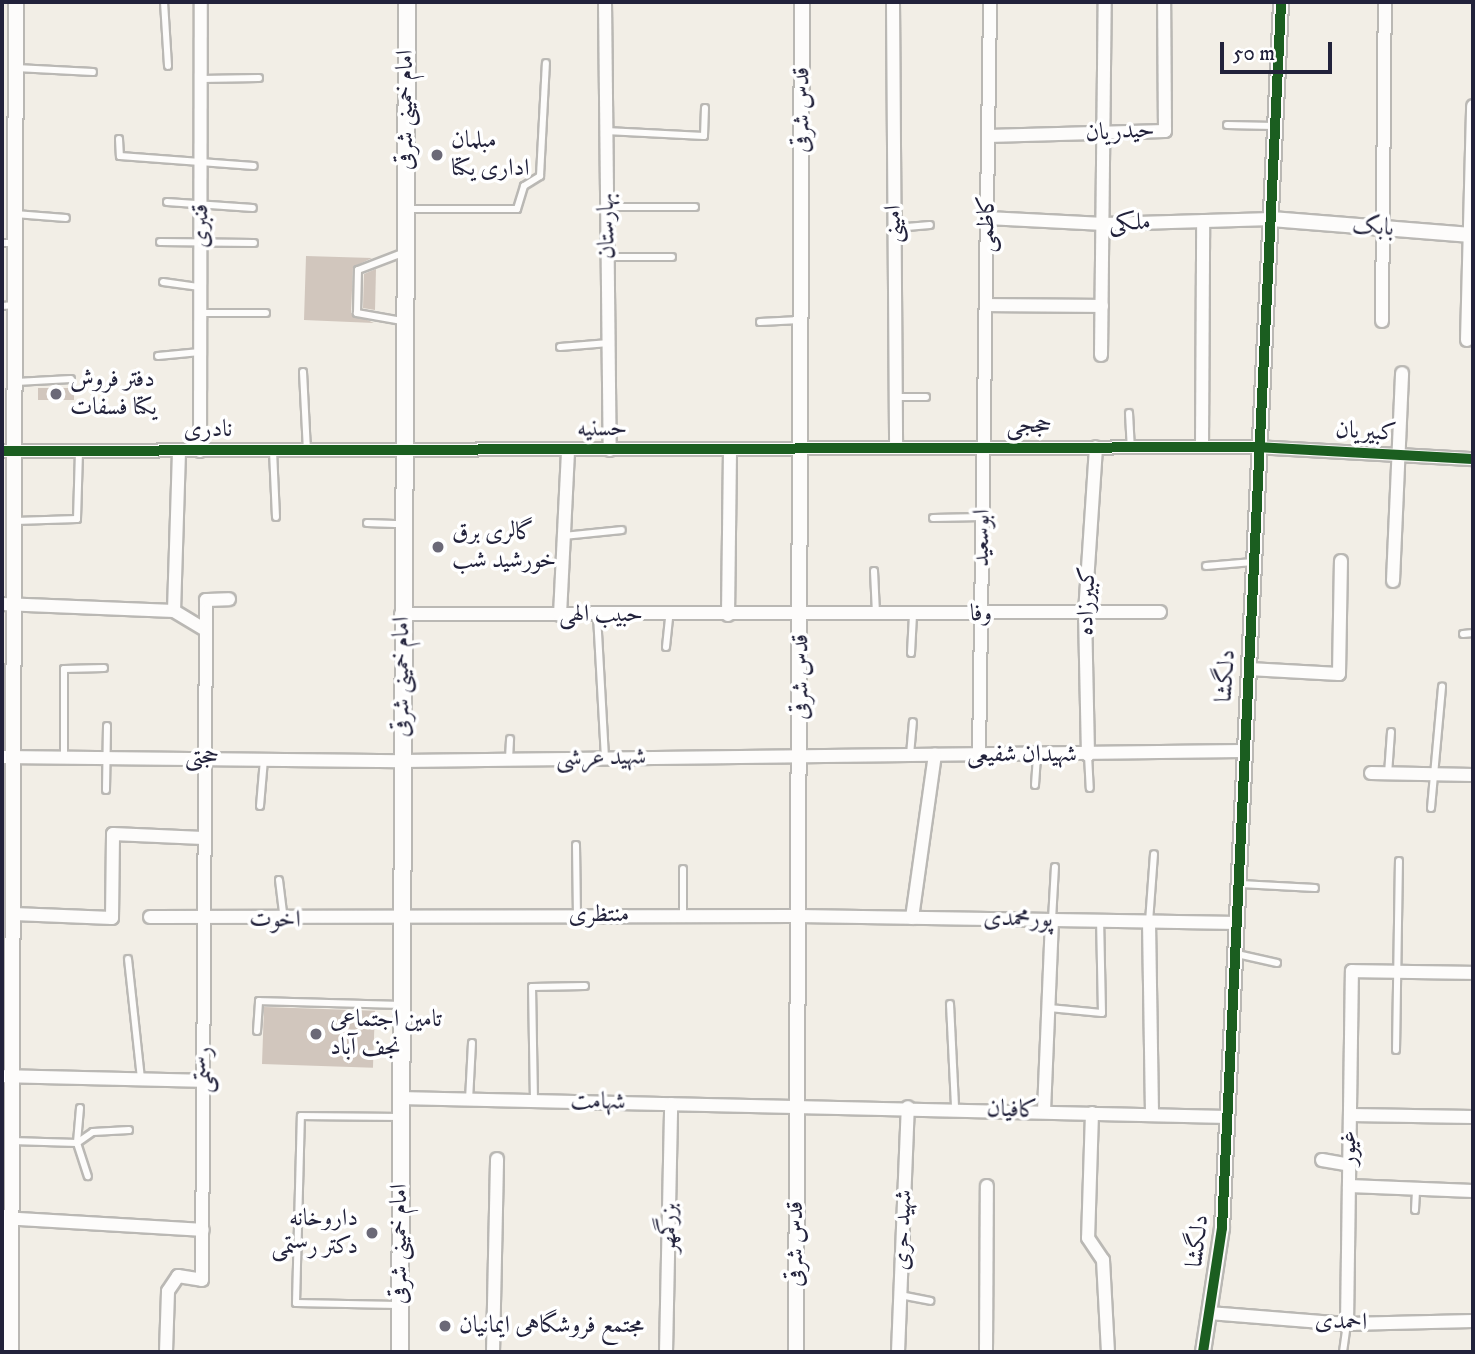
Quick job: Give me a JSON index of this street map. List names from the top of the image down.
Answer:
{
  "streets": {
    "main road": ["امام خمینی شرقی"],
    "street": [
      "قدس شرقی",
      "حیدریان",
      "ملکی",
      "امینی",
      "کاظمی",
      "قنبری",
      "بهارستان",
      "بابک",
      "حججی",
      "حسنیه",
      "نادری",
      "کبیریان",
      "ابوسعید",
      "کبیرزاده",
      "وفا",
      "حبیب الهی",
      "دلگشا",
      "شهیدان شفیعی",
      "حجتی",
      "شهید عرشی",
      "منتظری",
      "پورمحمدی",
      "اخوت",
      "رستمی",
      "شهامت",
      "کافیان",
      "غیور",
      "بزرگمهر",
      "شهید حری",
      "احمدی"
    ]
  },
  "crossings": [
    ["امام خمینی شرقی", "حسنیه"],
    ["امام خمینی شرقی", "نادری"],
    ["امام خمینی شرقی", "حبیب الهی"],
    ["امام خمینی شرقی", "حجتی"],
    ["امام خمینی شرقی", "شهید عرشی"],
    ["امام خمینی شرقی", "منتظری"],
    ["امام خمینی شرقی", "اخوت"],
    ["امام خمینی شرقی", "شهامت"],
    ["قدس شرقی", "حججی"],
    ["قدس شرقی", "حسنیه"],
    ["قدس شرقی", "وفا"],
    ["قدس شرقی", "حبیب الهی"],
    ["قدس شرقی", "شهیدان شفیعی"],
    ["قدس شرقی", "شهید عرشی"],
    ["قدس شرقی", "منتظری"],
    ["قدس شرقی", "پورمحمدی"],
    ["قدس شرقی", "شهامت"],
    ["قدس شرقی", "کافیان"],
    ["حیدریان", "کاظمی"],
    ["ملکی", "کاظمی"],
    ["ملکی", "بابک"],
    ["ملکی", "دلگشا"],
    ["امینی", "حججی"],
    ["کاظمی", "حججی"],
    ["کاظمی", "ابوسعید"],
    ["قنبری", "نادری"],
    ["بهارستان", "حسنیه"],
    ["بابک", "دلگشا"],
    ["حججی", "حسنیه"],
    ["حججی", "کبیریان"],
    ["حججی", "ابوسعید"],
    ["حججی", "کبیرزاده"],
    ["حججی", "دلگشا"],
    ["حسنیه", "نادری"],
    ["کبیریان", "دلگشا"],
    ["ابوسعید", "وفا"],
    ["ابوسعید", "شهیدان شفیعی"],
    ["کبیرزاده", "وفا"],
    ["کبیرزاده", "شهیدان شفیعی"],
    ["وفا", "حبیب الهی"],
    ["دلگشا", "شهیدان شفیعی"],
    ["دلگشا", "پورمحمدی"],
    ["دلگشا", "کافیان"],
    ["دلگشا", "احمدی"],
    ["شهیدان شفیعی", "شهید عرشی"],
    ["حجتی", "شهید عرشی"],
    ["حجتی", "رستمی"],
    ["منتظری", "پورمحمدی"],
    ["منتظری", "اخوت"],
    ["اخوت", "رستمی"],
    ["شهامت", "کافیان"],
    ["شهامت", "بزرگمهر"],
    ["کافیان", "شهید حری"],
    ["غیور", "احمدی"]
  ],
  "places": [
    "مبلمان اداری یکتا",
    "دفتر فروش یکتا فسفات",
    "گالری برق خورشید شب",
    "تامین اجتماعی نجف آباد",
    "داروخانه دکتر رستمی",
    "مجتمع فروشگاهی ایمانیان"
  ],
  "scale_bar": "50 m"
}
